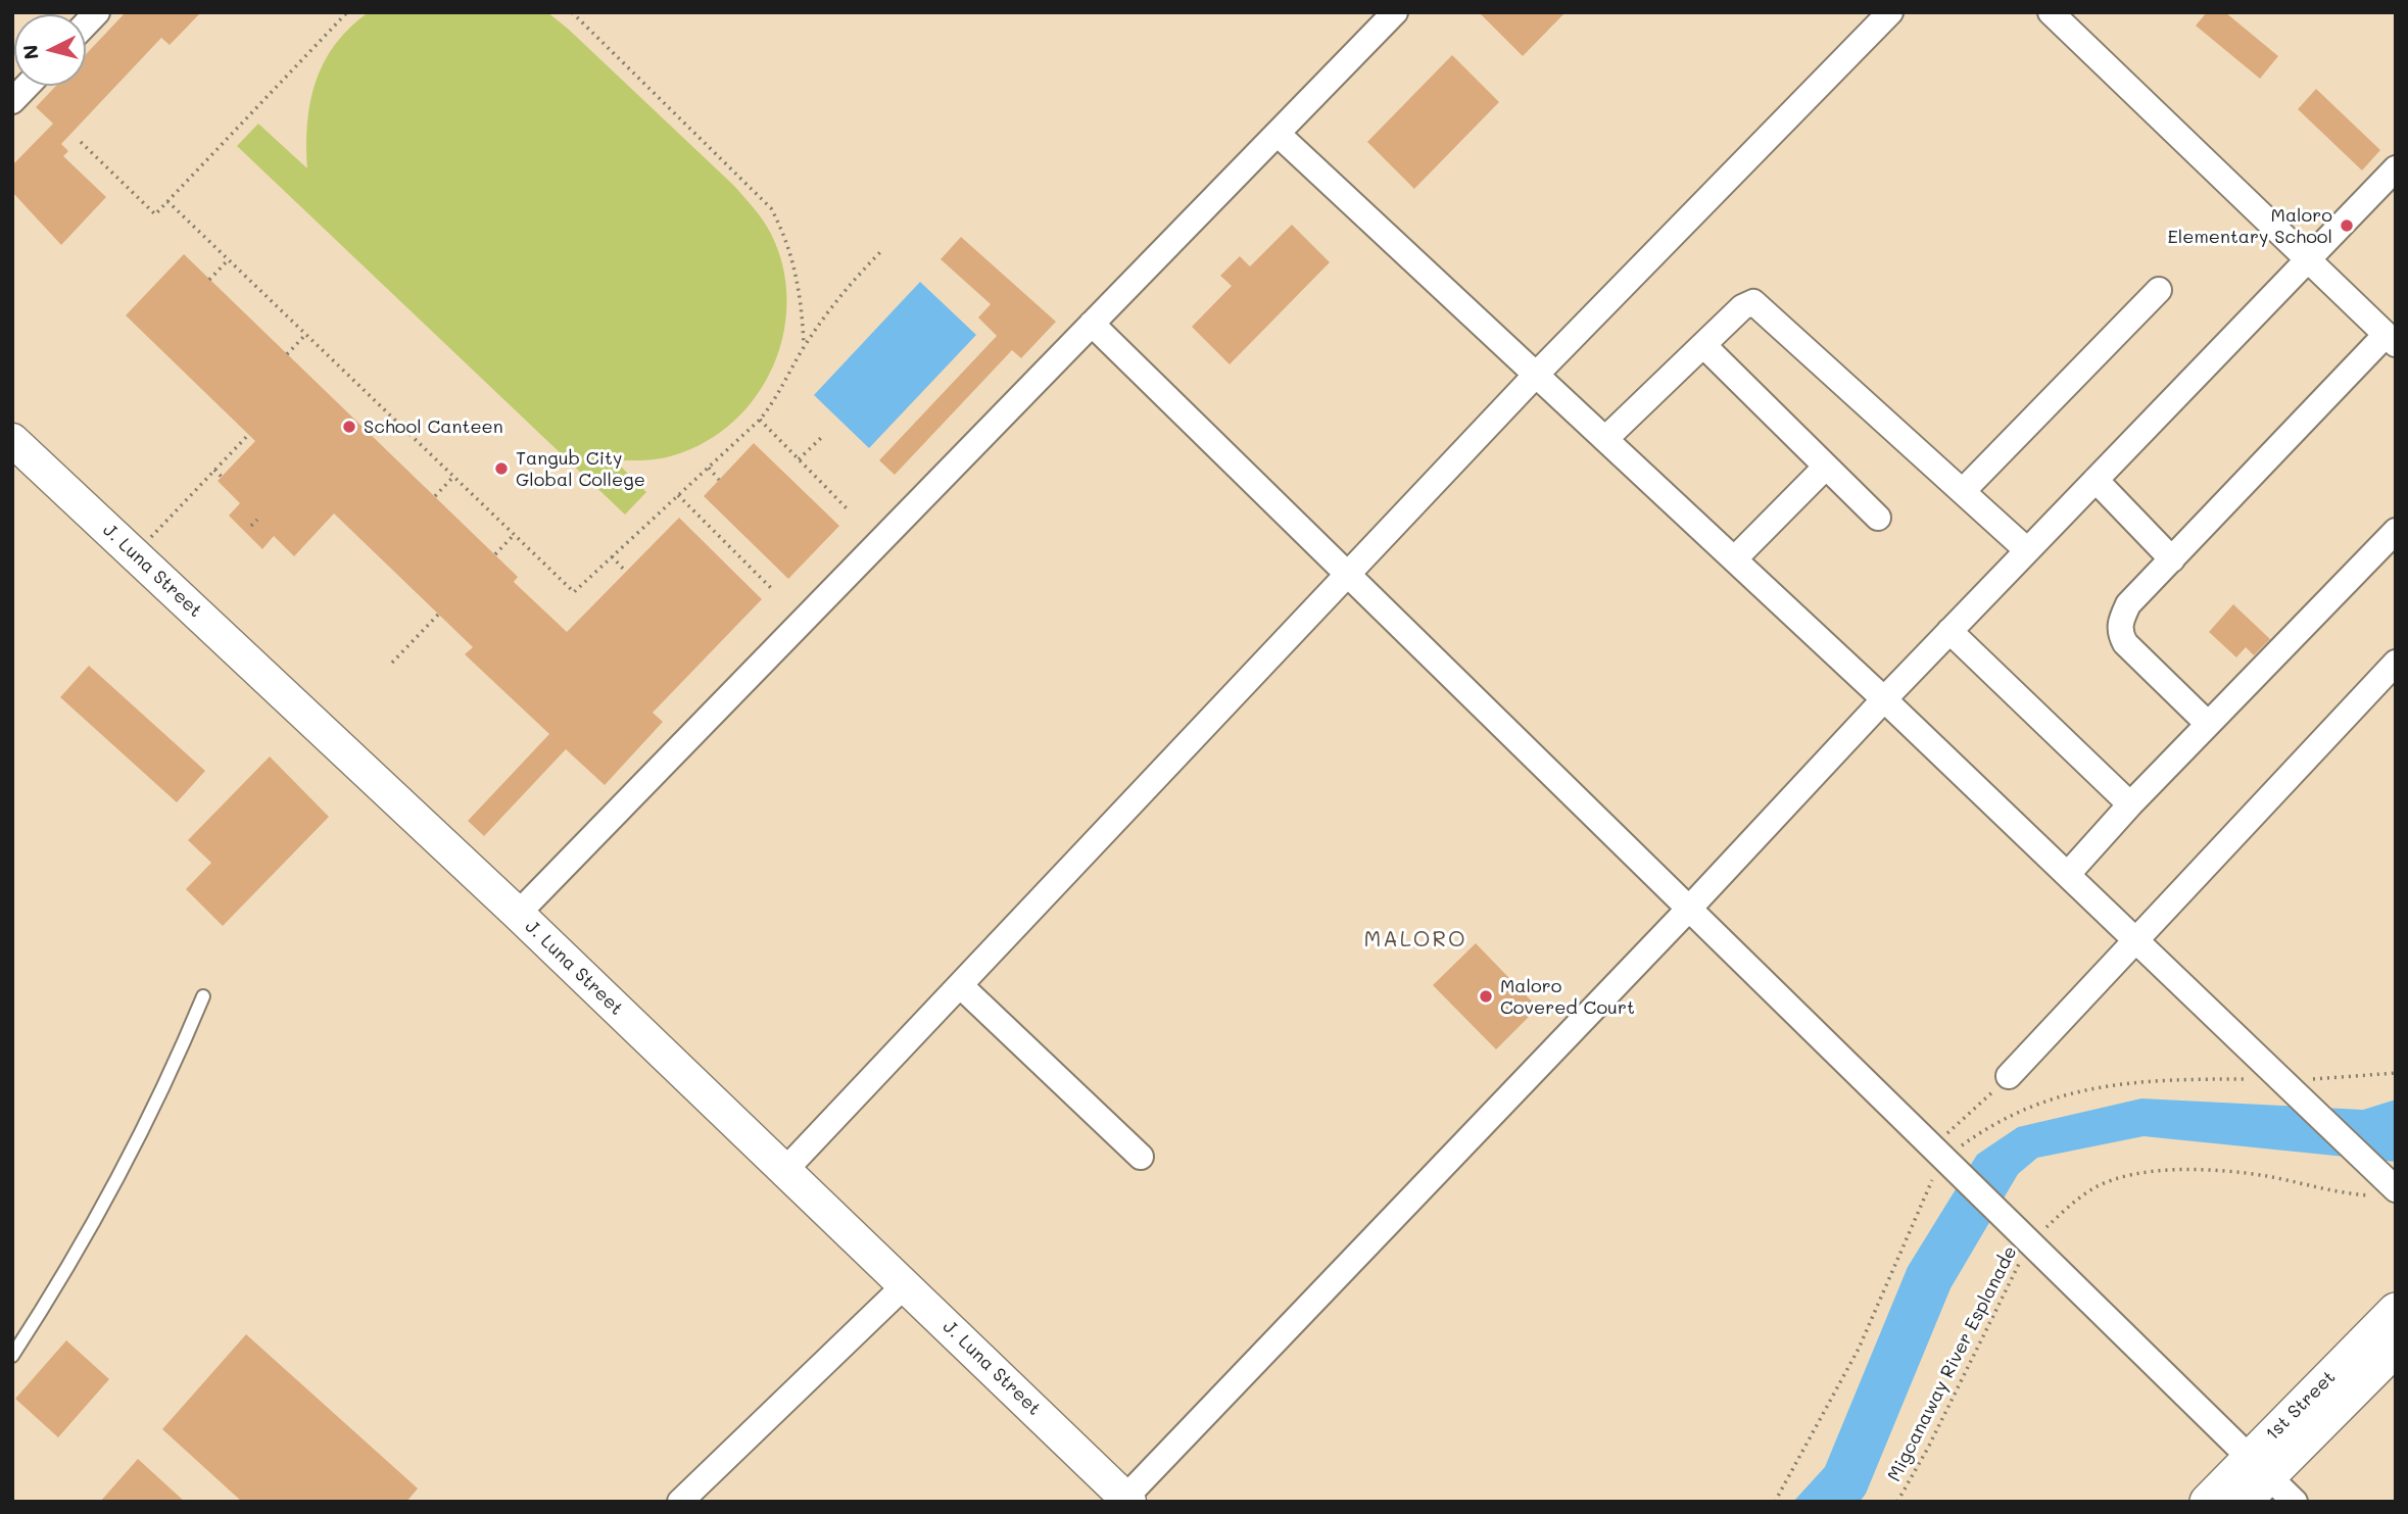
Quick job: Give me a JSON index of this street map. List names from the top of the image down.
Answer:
{
  "streets": {
    "main road": ["1st Street"],
    "street": ["J. Luna Street"],
    "path": ["Migcanaway River Esplanade"]
  },
  "districts": ["MALORO"],
  "places": [
    "Maloro Elementary School",
    "School Canteen",
    "Tangub City Global College",
    "Maloro Covered Court"
  ],
  "north": "left"
}
